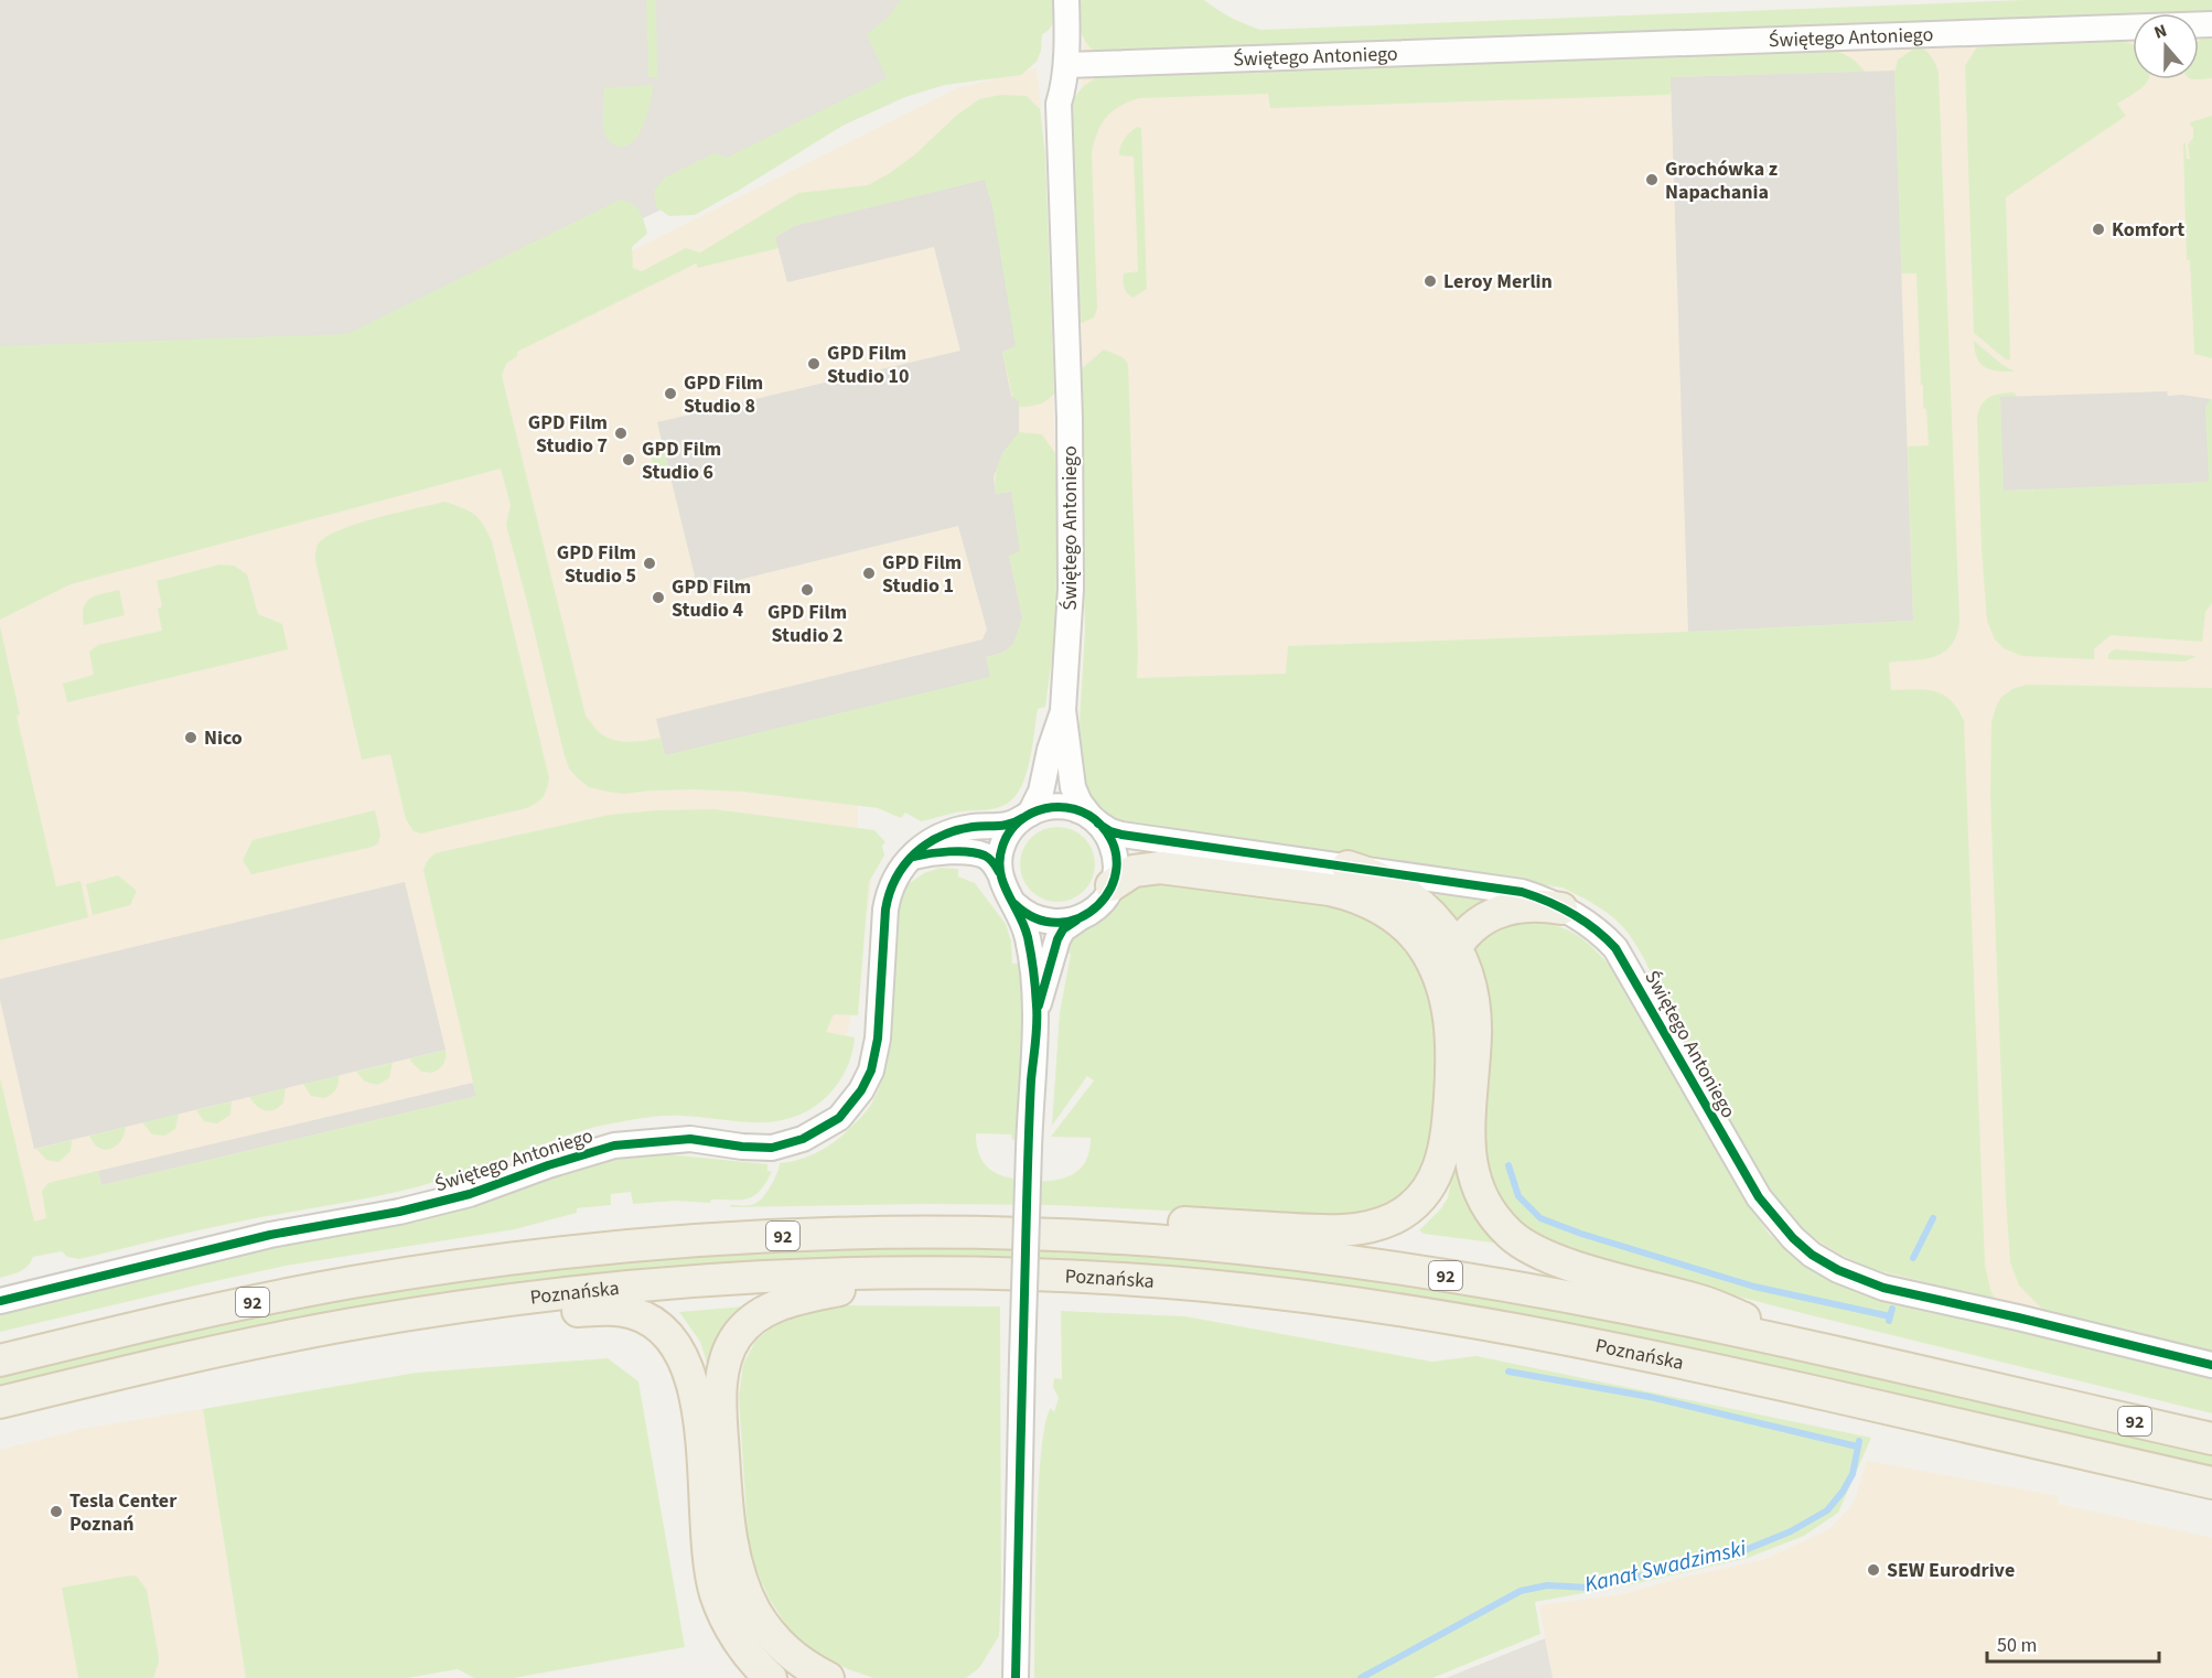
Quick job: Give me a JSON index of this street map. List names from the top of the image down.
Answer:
{
  "streets": {
    "main road": ["92", "Poznańska"],
    "street": ["Świętego Antoniego"]
  },
  "water": ["Kanał Swadzimski"],
  "places": [
    "Grochówka z Napachania",
    "Komfort",
    "Leroy Merlin",
    "GPD Film Studio 10",
    "GPD Film Studio 8",
    "GPD Film Studio 7",
    "GPD Film Studio 6",
    "GPD Film Studio 5",
    "GPD Film Studio 1",
    "GPD Film Studio 2",
    "GPD Film Studio 4",
    "Nico",
    "Tesla Center Poznań",
    "SEW Eurodrive"
  ],
  "scale_bar": "50 m",
  "north": "top"
}
